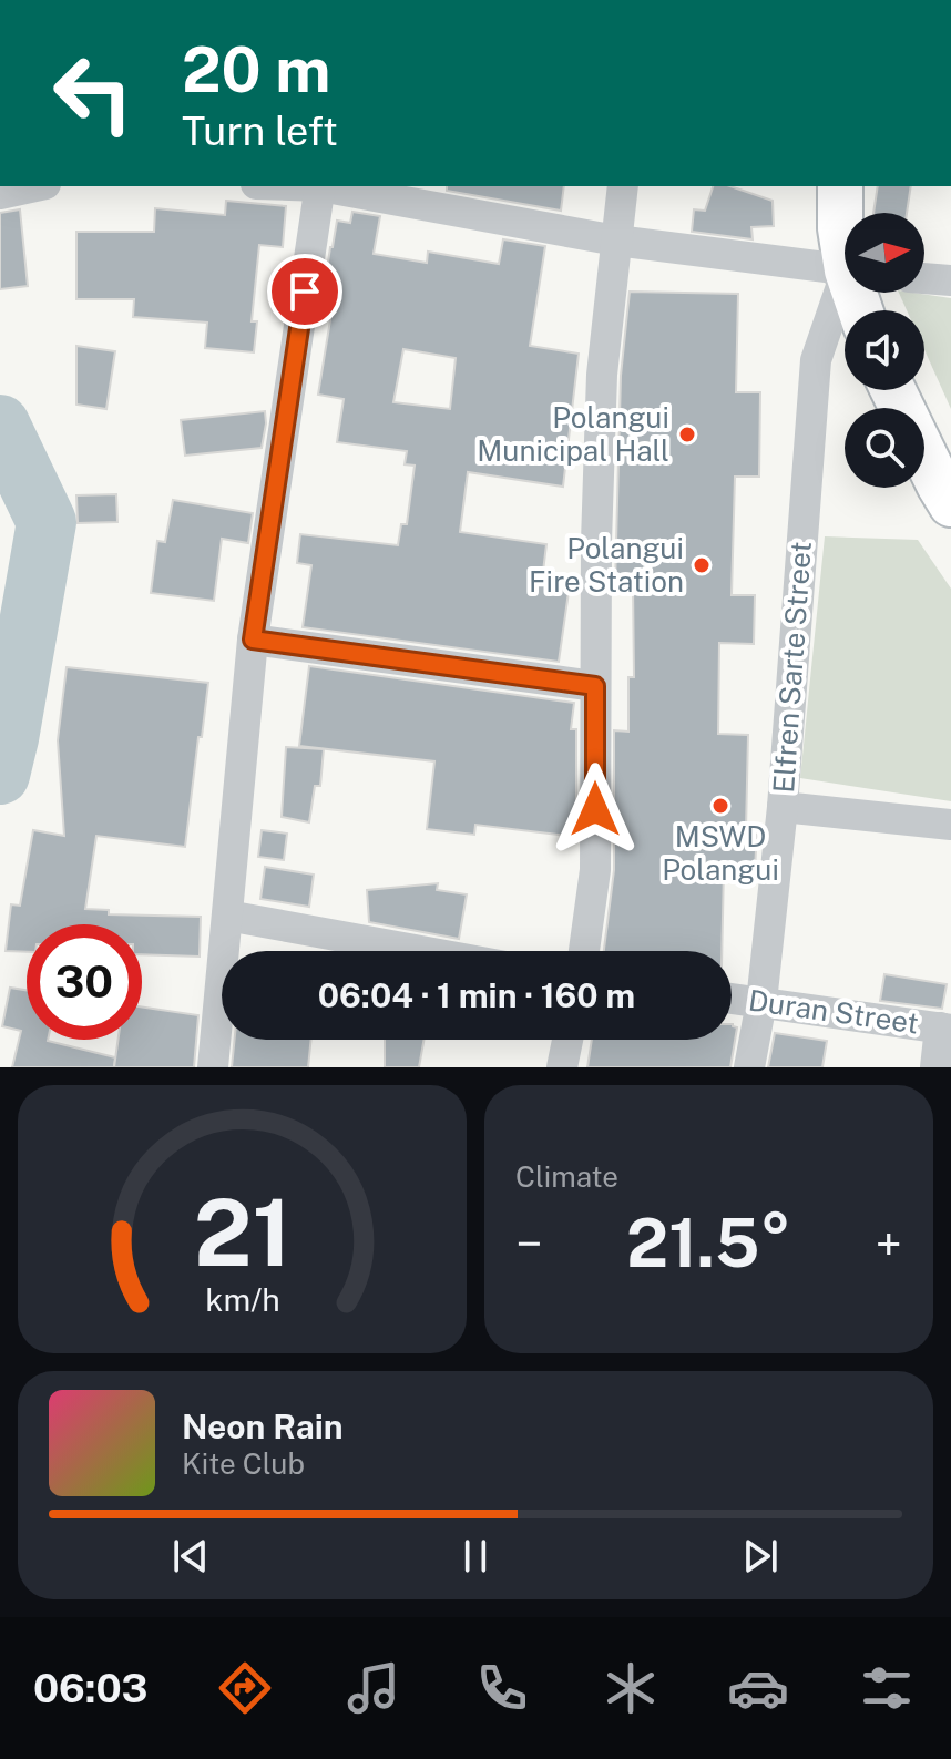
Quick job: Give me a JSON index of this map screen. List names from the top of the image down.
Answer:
{
  "streets": {
    "street": ["Elfren Sarte Street", "Duran Street"]
  },
  "crossings": [
    ["Elfren Sarte Street", "Duran Street"]
  ],
  "places": ["Polangui Municipal Hall", "Polangui Fire Station", "MSWD Polangui"],
  "north": "right",
  "page": {
    "turn": ["20 m", "Turn left"],
    "limit": "30",
    "trip": "06:04 · 1 min · 160 m",
    "tile": "Climate",
    "heat": ["−", "21.5°", "+"],
    "song": ["Neon Rain", "Kite Club"],
    "tabs": "06:03",
    "gauge": ["21", "km/h"]
  }
}
